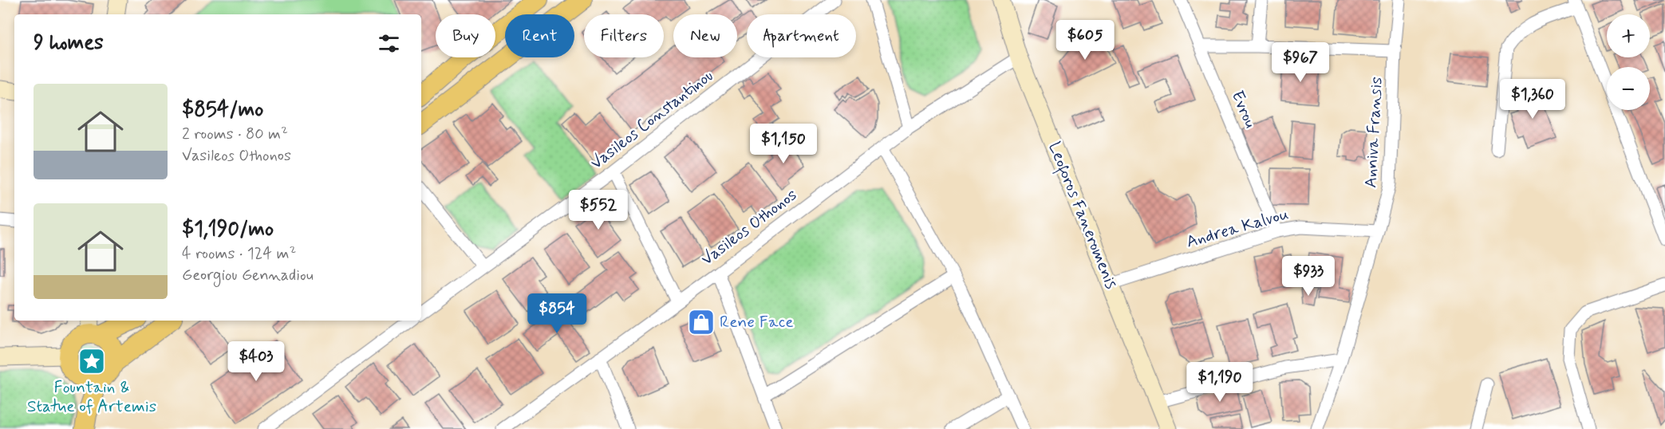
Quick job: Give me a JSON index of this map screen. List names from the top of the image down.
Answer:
{
  "streets": {
    "main road": ["Leoforos Faneromenis"],
    "street": [
      "Evrou",
      "Vasileos Constantinou",
      "Anniva Fransis",
      "Vasileos Othonos",
      "Andrea Kalvou"
    ]
  },
  "crossings": [
    ["Evrou", "Andrea Kalvou"],
    ["Anniva Fransis", "Andrea Kalvou"],
    ["Leoforos Faneromenis", "Vasileos Othonos"],
    ["Leoforos Faneromenis", "Andrea Kalvou"]
  ],
  "places": {
    "shop": ["Rene Face"],
    "place": ["Fountain & Statue of Artemis"]
  },
  "page": {
    "map_buttons": ["+", "−"],
    "chip": [
      "Buy",
      "Rent",
      "Filters",
      "New",
      "Apartment"
    ],
    "heading": "9 homes",
    "price": [
      "$605",
      "$967",
      "$1,360",
      "$1,150",
      "$552",
      "$933",
      "$854",
      "$403",
      "$1,190"
    ],
    "list": [
      {
        "name": "$854/mo",
        "note": "2 rooms · 80 m² · Vasileos Othonos"
      },
      {
        "name": "$1,190/mo",
        "note": "4 rooms · 124 m² · Georgiou Gennadiou"
      }
    ]
  }
}
